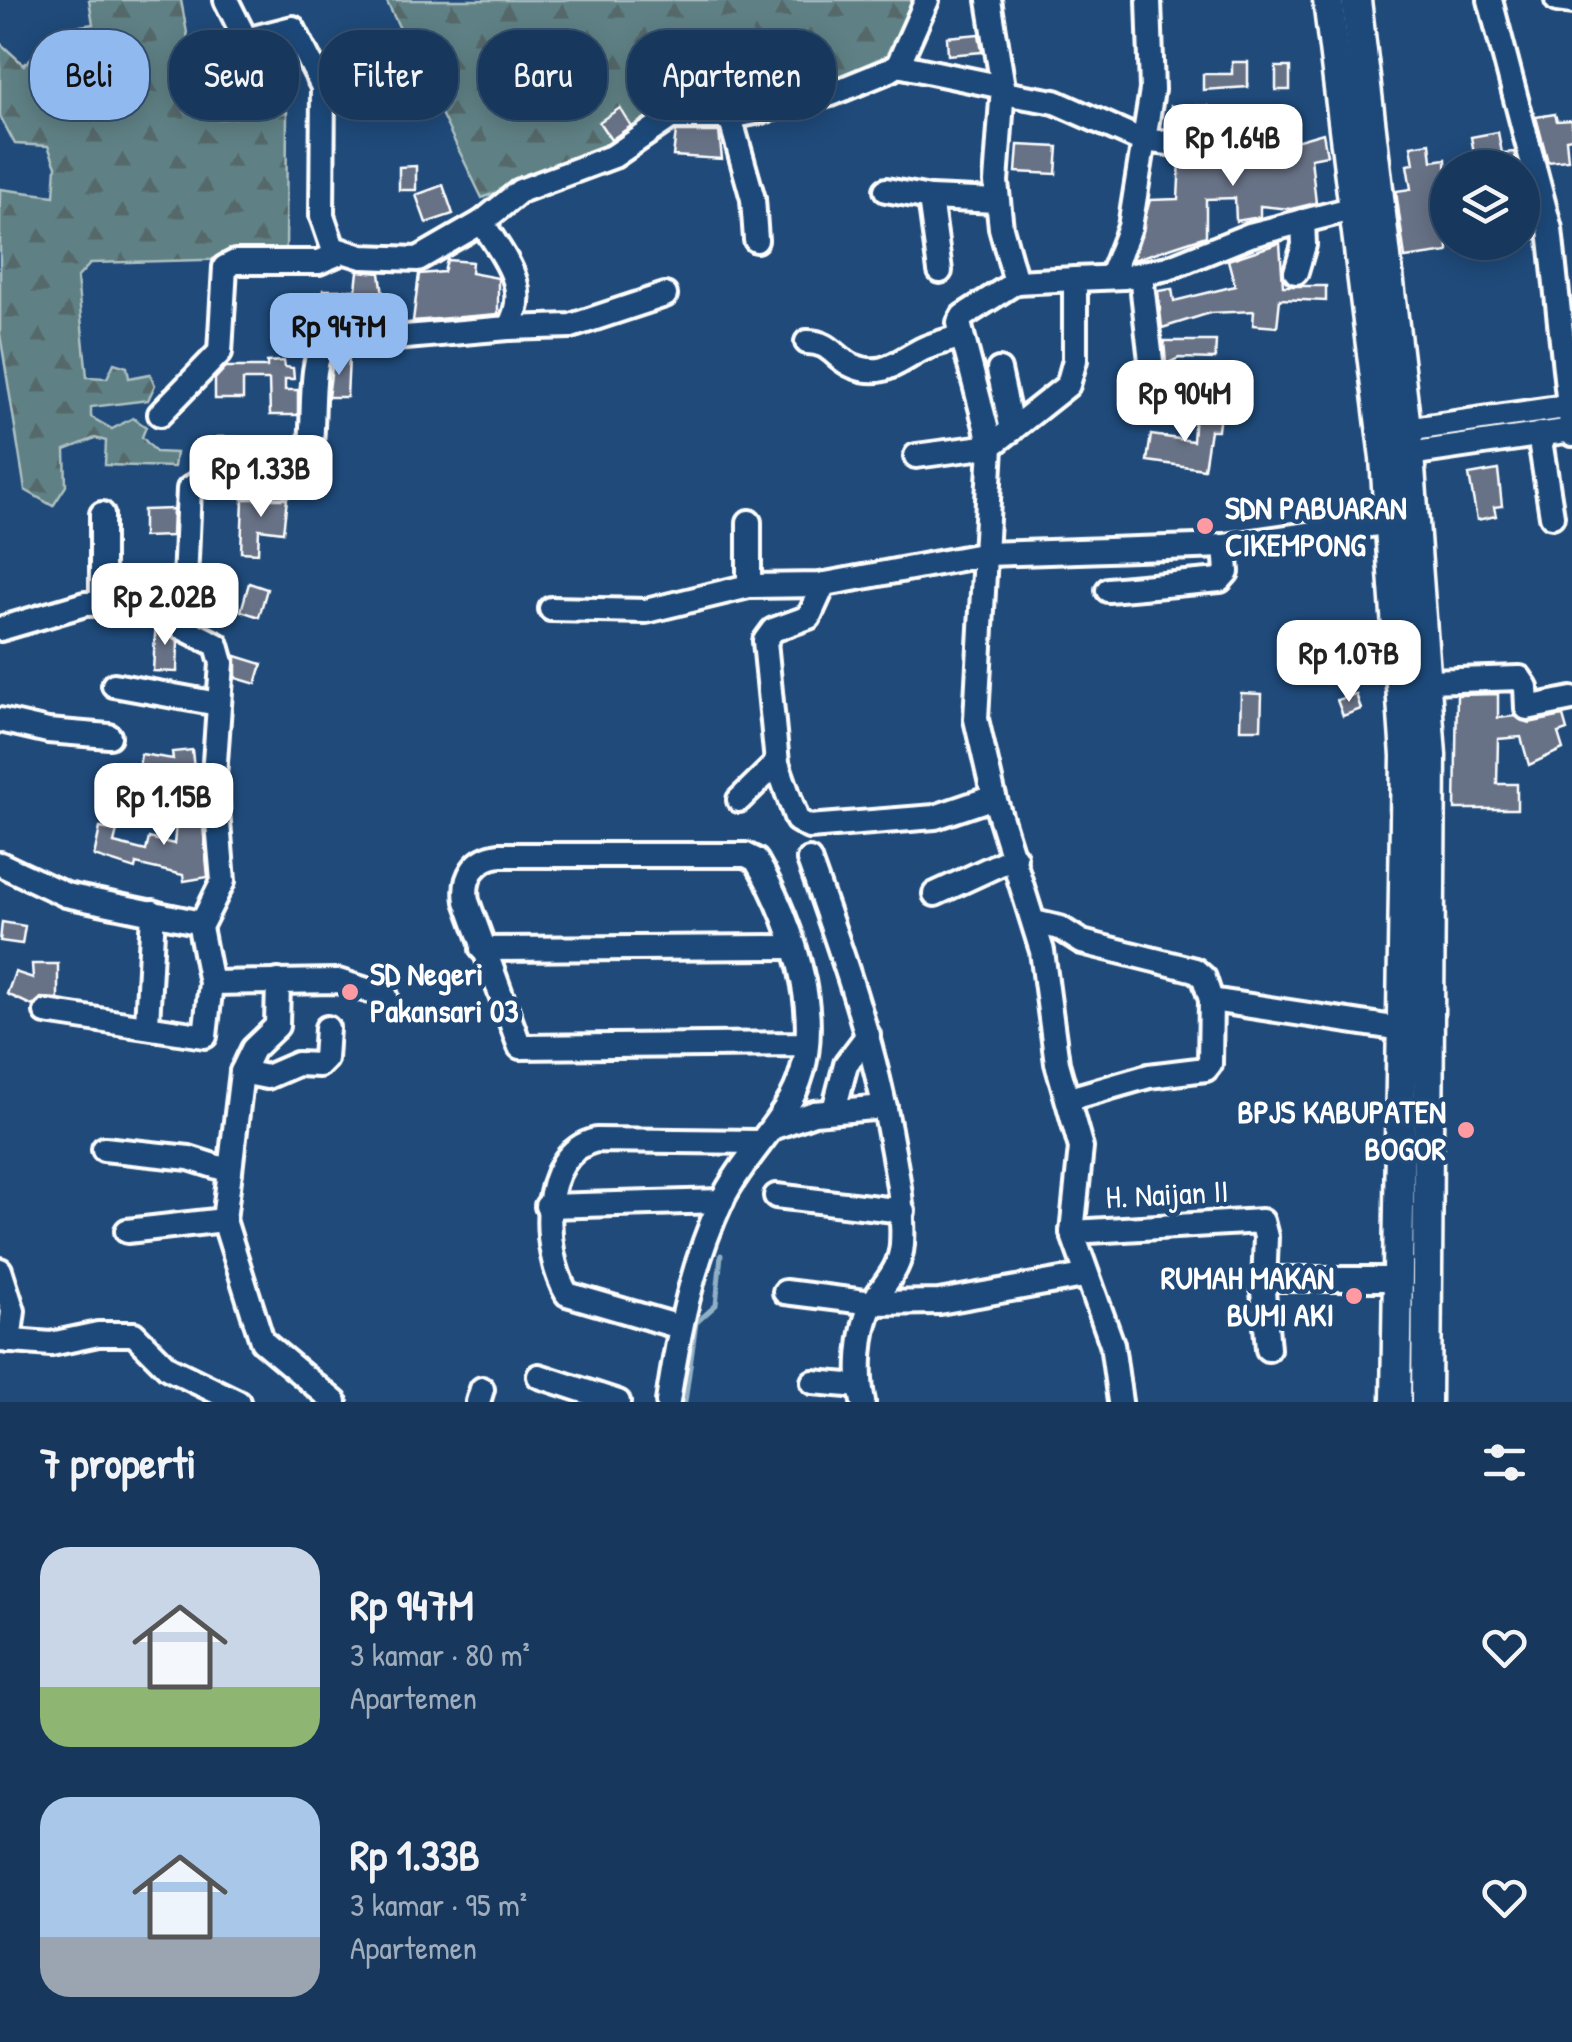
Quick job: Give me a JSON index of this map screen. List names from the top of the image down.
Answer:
{
  "streets": {
    "street": ["H. Naijan II"]
  },
  "places": [
    "SDN PABUARAN CIKEMPONG",
    "SD Negeri Pakansari 03",
    "BPJS KABUPATEN BOGOR",
    "RUMAH MAKAN BUMI AKI"
  ],
  "page": {
    "chip": [
      "Beli",
      "Sewa",
      "Filter",
      "Baru",
      "Apartemen"
    ],
    "price": [
      "Rp 1.64B",
      "Rp 947M",
      "Rp 904M",
      "Rp 1.33B",
      "Rp 2.02B",
      "Rp 1.07B",
      "Rp 1.15B"
    ],
    "heading": "7 properti",
    "list": [
      {
        "name": "Rp 947M",
        "note": "3 kamar · 80 m² · Apartemen"
      },
      {
        "name": "Rp 1.33B",
        "note": "3 kamar · 95 m² · Apartemen"
      }
    ]
  }
}
